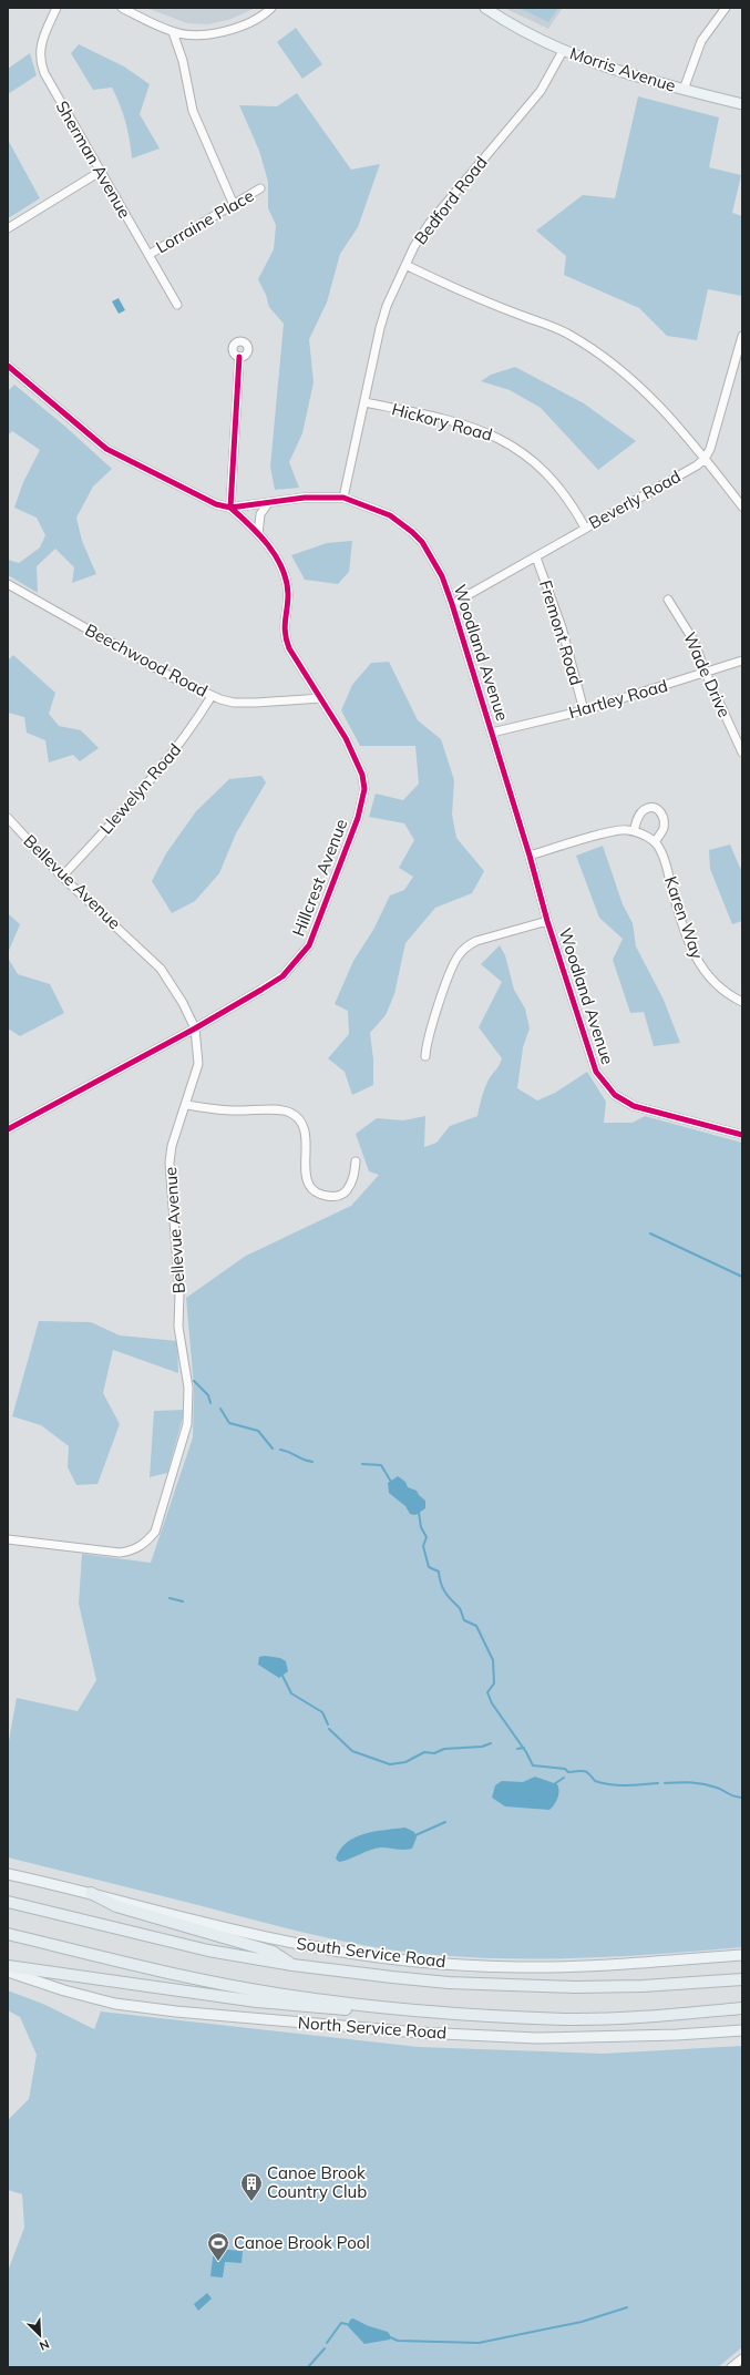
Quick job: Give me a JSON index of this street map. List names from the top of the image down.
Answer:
{
  "streets": {
    "main road": ["Morris Avenue", "South Service Road", "North Service Road"],
    "street": [
      "Sherman Avenue",
      "Bedford Road",
      "Lorraine Place",
      "Hickory Road",
      "Beverly Road",
      "Fremont Road",
      "Woodland Avenue",
      "Beechwood Road",
      "Wade Drive",
      "Hartley Road",
      "Llewelyn Road",
      "Hillcrest Avenue",
      "Bellevue Avenue",
      "Karen Way"
    ]
  },
  "crossings": [
    ["Morris Avenue", "Bedford Road"],
    ["Sherman Avenue", "Lorraine Place"],
    ["Bedford Road", "Hickory Road"],
    ["Bedford Road", "Woodland Avenue"],
    ["Hickory Road", "Beverly Road"],
    ["Beverly Road", "Fremont Road"],
    ["Beverly Road", "Woodland Avenue"],
    ["Fremont Road", "Hartley Road"],
    ["Woodland Avenue", "Hartley Road"],
    ["Woodland Avenue", "Hillcrest Avenue"],
    ["Beechwood Road", "Llewelyn Road"],
    ["Beechwood Road", "Hillcrest Avenue"],
    ["Wade Drive", "Hartley Road"],
    ["Llewelyn Road", "Bellevue Avenue"],
    ["Hillcrest Avenue", "Bellevue Avenue"]
  ],
  "places": {
    "building": ["Canoe Brook Country Club"],
    "sports": ["Canoe Brook Pool"]
  },
  "north": "bottom right"
}
